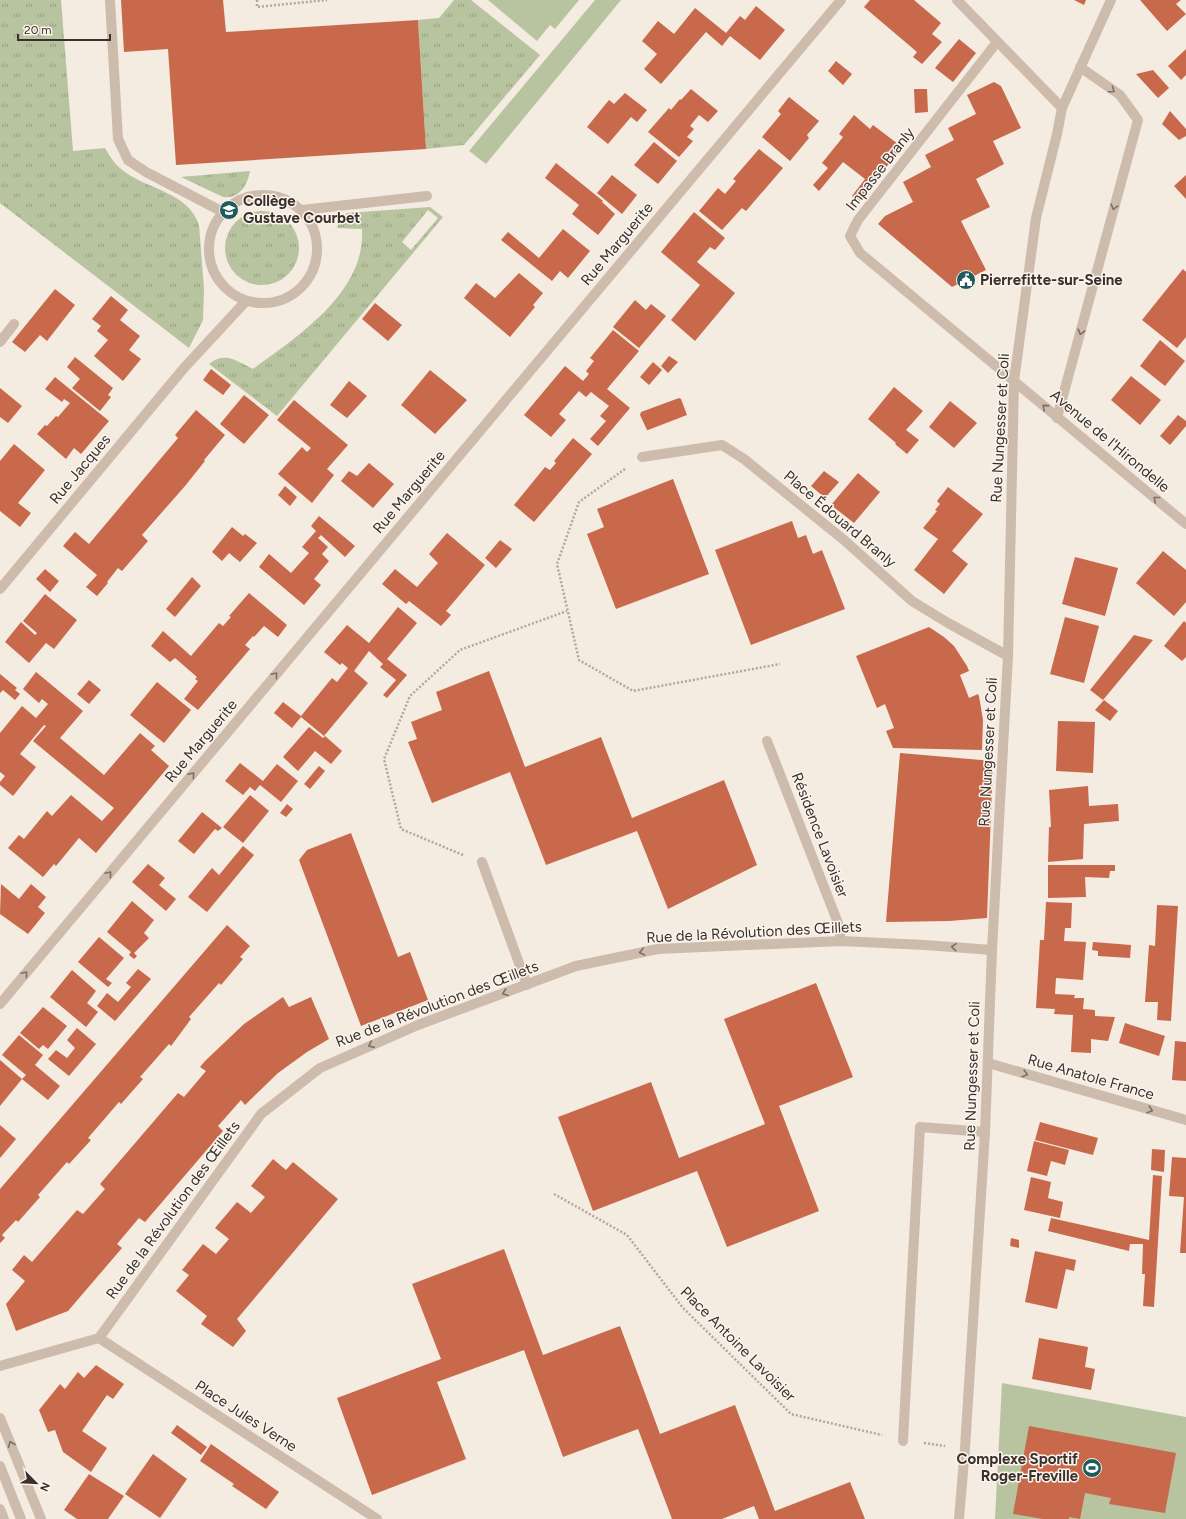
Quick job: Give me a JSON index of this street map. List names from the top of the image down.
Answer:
{
  "streets": {
    "street": [
      "Impasse Branly",
      "Rue Marguerite",
      "Rue Nungesser et Coli",
      "Avenue de l'Hirondelle",
      "Rue Jacques",
      "Place Édouard Branly",
      "Résidence Lavoisier",
      "Rue de la Révolution des Œillets",
      "Rue Anatole France",
      "Place Jules Verne"
    ],
    "path": ["Place Antoine Lavoisier"]
  },
  "crossings": [
    ["Impasse Branly", "Rue Nungesser et Coli"],
    ["Impasse Branly", "Avenue de l'Hirondelle"],
    ["Rue Nungesser et Coli", "Avenue de l'Hirondelle"],
    ["Rue Nungesser et Coli", "Place Édouard Branly"],
    ["Rue Nungesser et Coli", "Rue de la Révolution des Œillets"],
    ["Rue Nungesser et Coli", "Rue Anatole France"],
    ["Rue Nungesser et Coli", "Place Antoine Lavoisier"],
    ["Résidence Lavoisier", "Rue de la Révolution des Œillets"],
    ["Rue de la Révolution des Œillets", "Place Jules Verne"]
  ],
  "one_way": [
    "Rue Marguerite",
    "Avenue de l'Hirondelle",
    "Rue de la Révolution des Œillets",
    "Rue Anatole France"
  ],
  "places": {
    "school or university": ["Collège Gustave Courbet"],
    "public building": ["Pierrefitte-sur-Seine"],
    "sports": ["Complexe Sportif Roger-Freville"]
  },
  "scale_bar": "20 m",
  "north": "bottom right"
}
